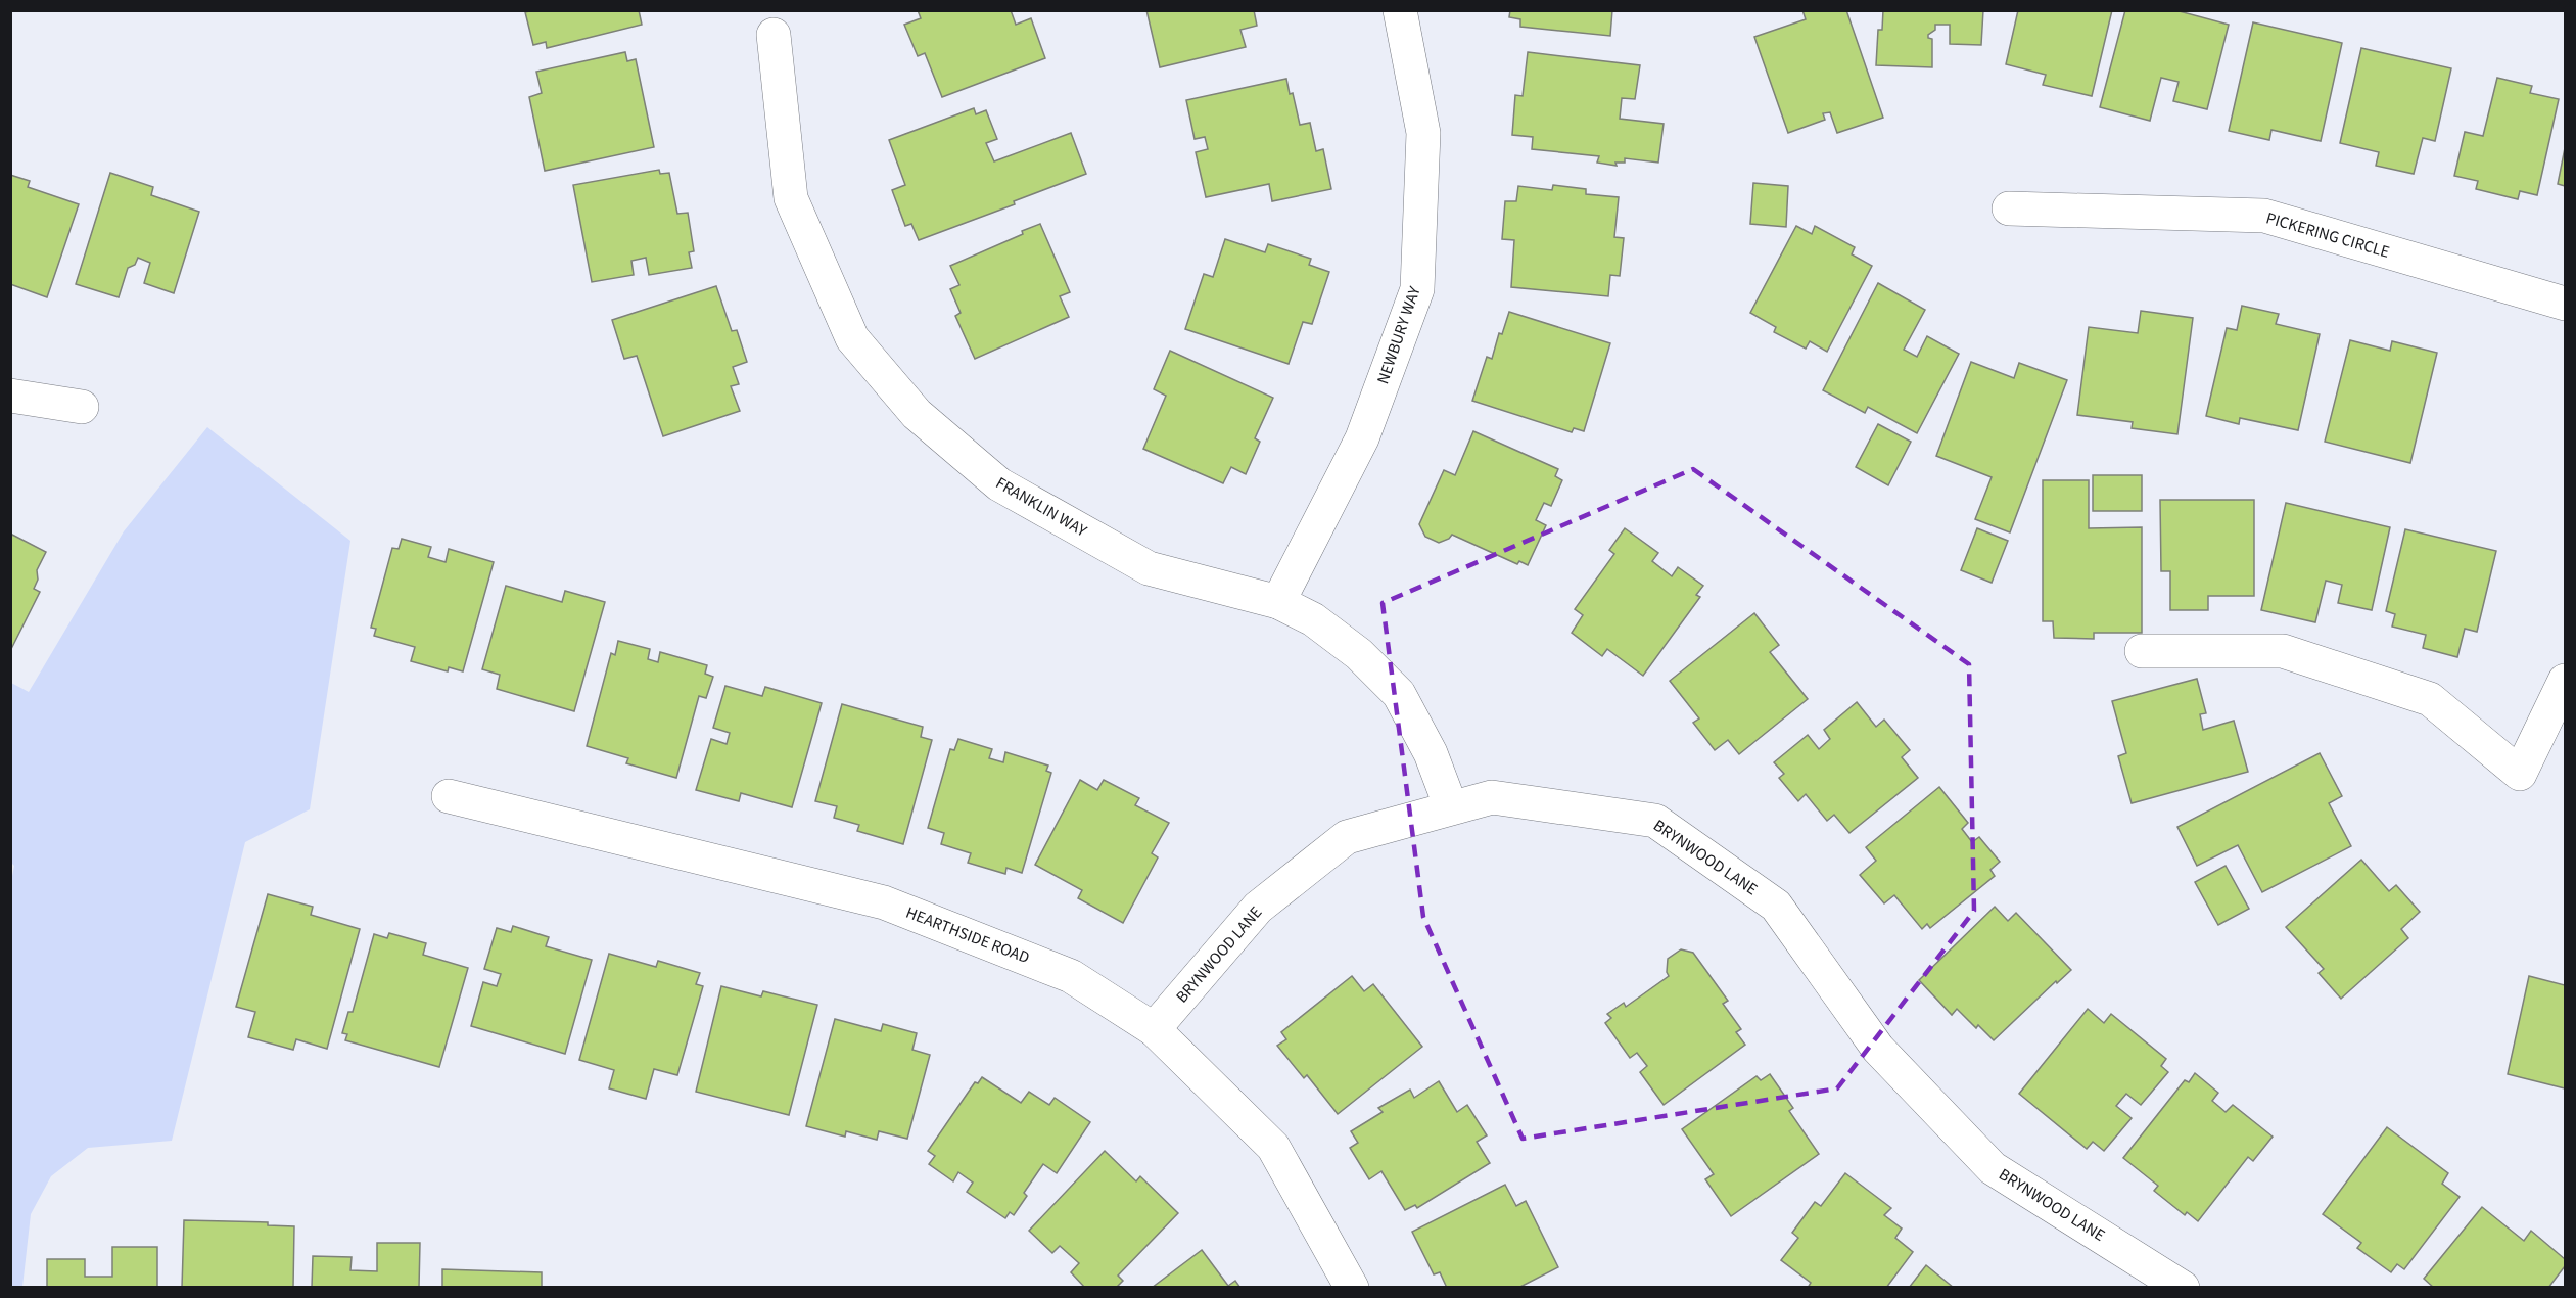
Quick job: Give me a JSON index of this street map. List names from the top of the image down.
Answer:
{
  "streets": {
    "street": [
      "PICKERING CIRCLE",
      "NEWBURY WAY",
      "FRANKLIN WAY",
      "BRYNWOOD LANE",
      "HEARTHSIDE ROAD"
    ]
  },
  "crossings": [
    ["NEWBURY WAY", "FRANKLIN WAY"],
    ["FRANKLIN WAY", "BRYNWOOD LANE"],
    ["BRYNWOOD LANE", "HEARTHSIDE ROAD"]
  ]
}
